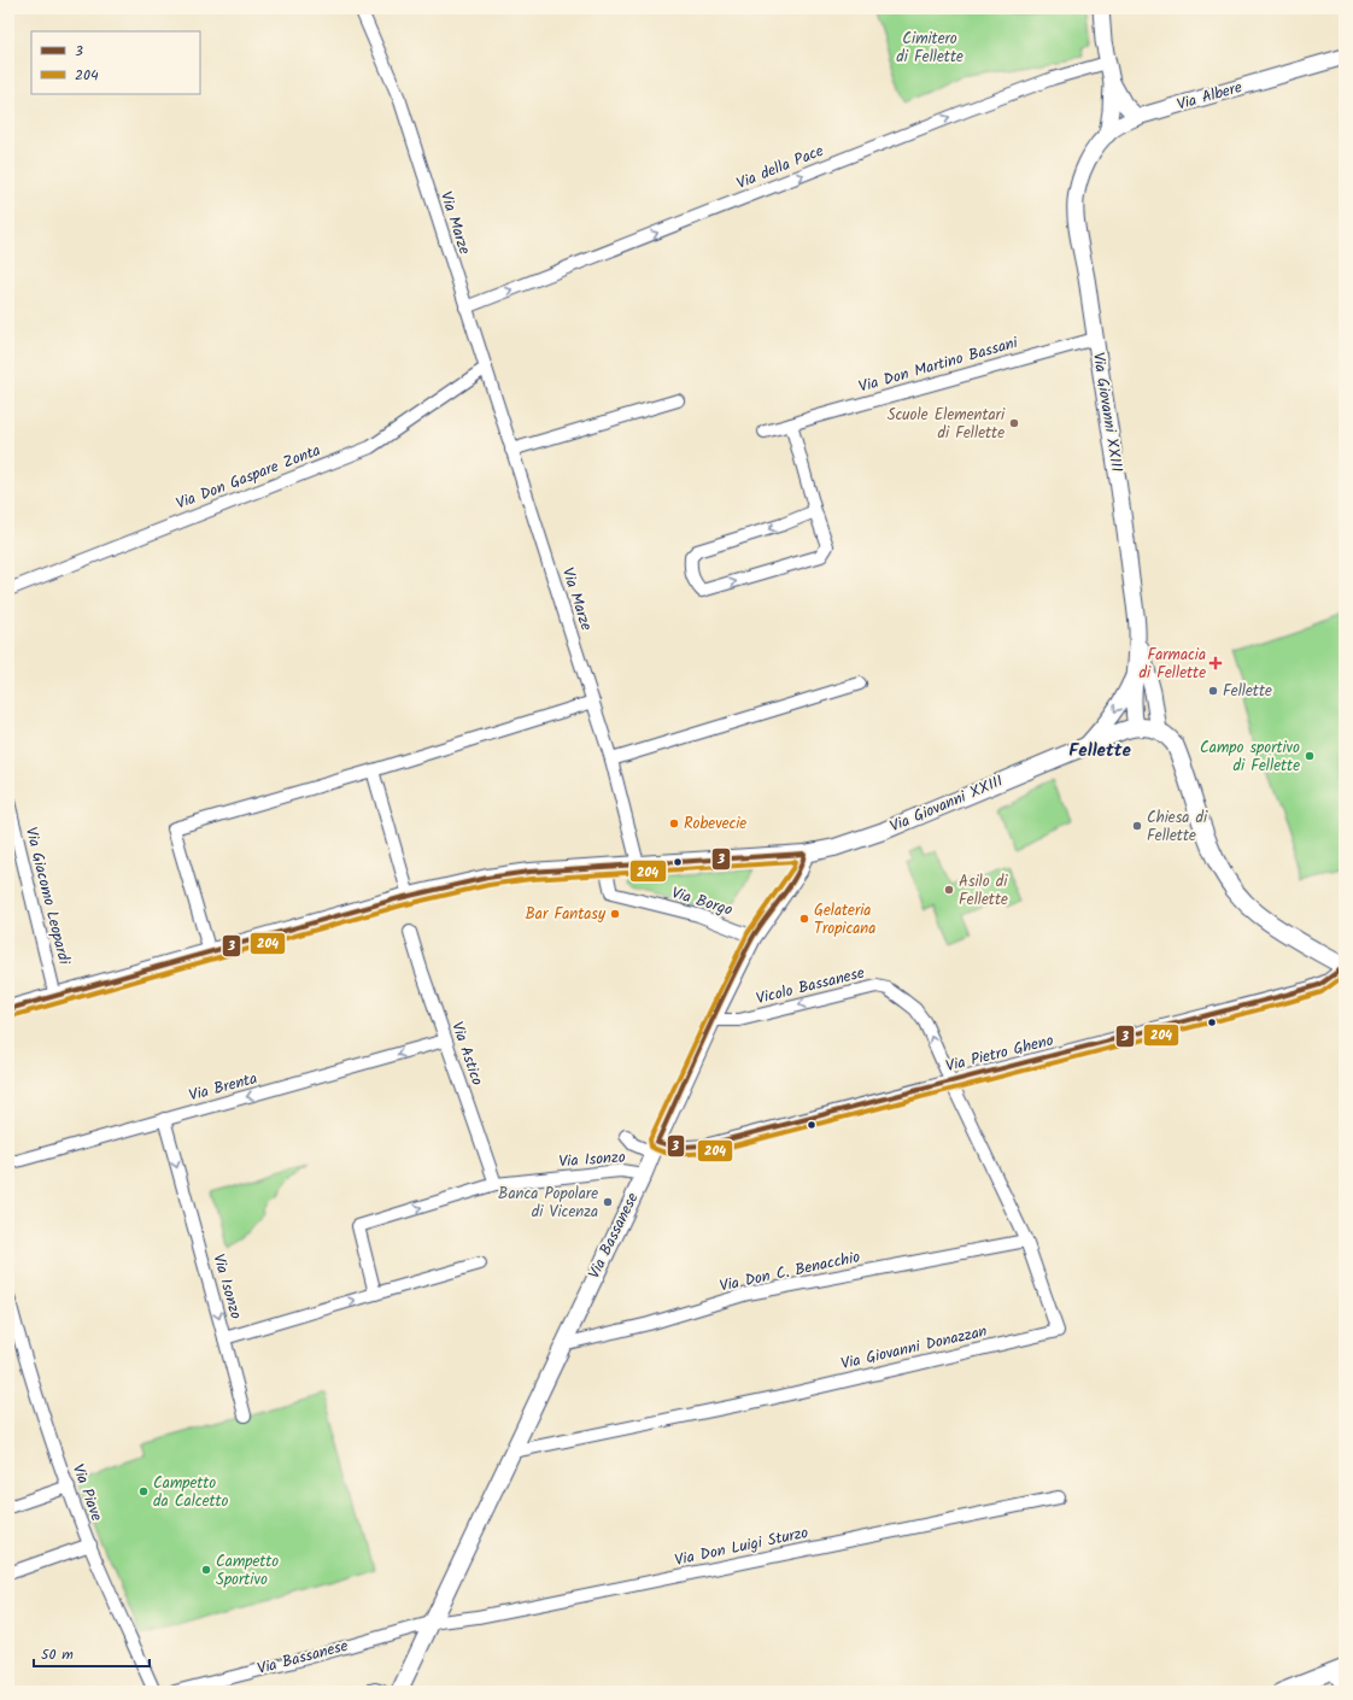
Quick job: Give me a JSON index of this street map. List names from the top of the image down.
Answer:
{
  "streets": {
    "main road": ["Via Giovanni XXIII"],
    "street": [
      "Via Albere",
      "Via della Pace",
      "Via Marze",
      "Via Don Martino Bassani",
      "Via Don Gaspare Zonta",
      "Via Giacomo Leopardi",
      "Via Borgo",
      "Vicolo Bassanese",
      "Via Astico",
      "Via Pietro Gheno",
      "Via Brenta",
      "Via Isonzo",
      "Via Bassanese",
      "Via Don C. Benacchio",
      "Via Giovanni Donazzan",
      "Via Piave",
      "Via Don Luigi Sturzo"
    ]
  },
  "crossings": [
    ["Via Albere", "Via Giovanni XXIII"],
    ["Via della Pace", "Via Marze"],
    ["Via Marze", "Via Giovanni XXIII"],
    ["Via Marze", "Via Don Gaspare Zonta"],
    ["Via Don Martino Bassani", "Via Giovanni XXIII"],
    ["Via Giovanni XXIII", "Via Giacomo Leopardi"],
    ["Via Giovanni XXIII", "Via Borgo"],
    ["Via Giovanni XXIII", "Via Bassanese"],
    ["Via Borgo", "Via Bassanese"],
    ["Vicolo Bassanese", "Via Pietro Gheno"],
    ["Vicolo Bassanese", "Via Bassanese"],
    ["Vicolo Bassanese", "Via Giovanni Donazzan"],
    ["Via Astico", "Via Brenta"],
    ["Via Astico", "Via Isonzo"],
    ["Via Pietro Gheno", "Via Bassanese"],
    ["Via Pietro Gheno", "Via Giovanni Donazzan"],
    ["Via Brenta", "Via Isonzo"],
    ["Via Isonzo", "Via Bassanese"],
    ["Via Bassanese", "Via Don C. Benacchio"],
    ["Via Bassanese", "Via Giovanni Donazzan"],
    ["Via Bassanese", "Via Don Luigi Sturzo"],
    ["Via Don C. Benacchio", "Via Giovanni Donazzan"]
  ],
  "one_way": ["Via della Pace", "Vicolo Bassanese", "Via Brenta"],
  "districts": ["Fellette"],
  "parks": ["Cimitero di Fellette"],
  "places": {
    "other": [
      "Scuole Elementari di Fellette",
      "Fellette",
      "Campo sportivo di Fellette",
      "Robevecie",
      "Chiesa di Fellette",
      "Asilo di Fellette",
      "Bar Fantasy",
      "Gelateria Tropicana",
      "Banca Popolare di Vicenza",
      "Campetto da Calcetto",
      "Campetto Sportivo"
    ],
    "health": ["Farmacia di Fellette"]
  },
  "lines": ["transit line 3", "transit line 204"],
  "legend": ["3", "204"],
  "scale_bar": "50 m"
}
